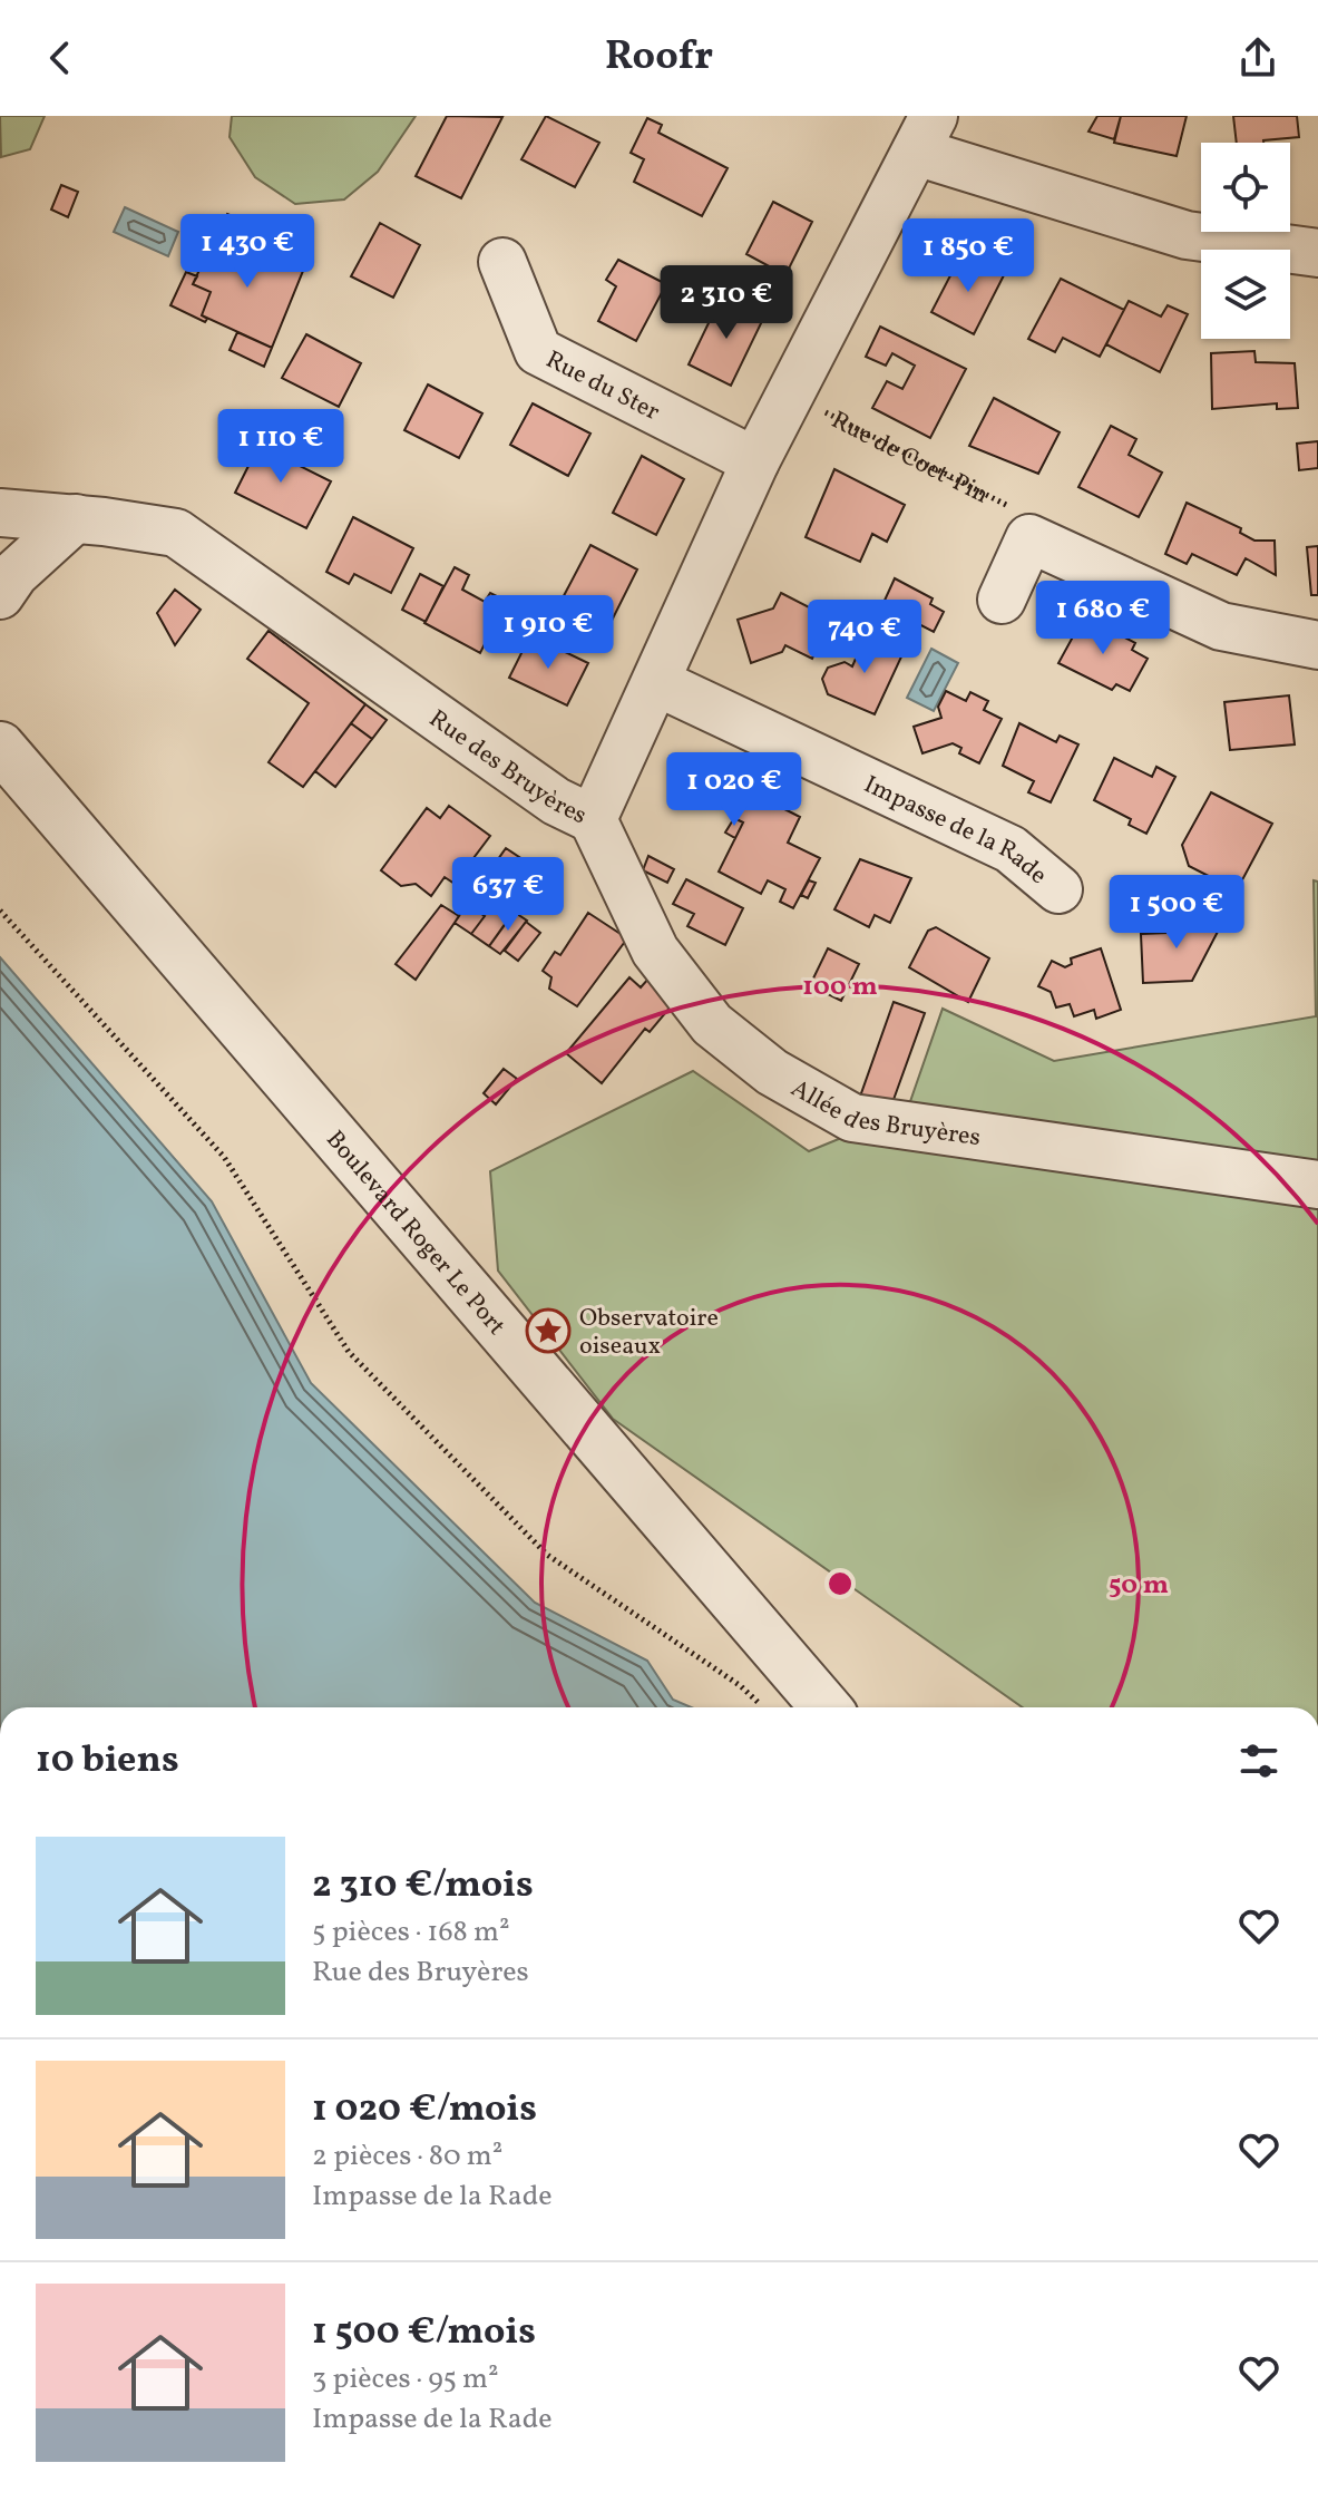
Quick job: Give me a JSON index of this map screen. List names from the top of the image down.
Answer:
{
  "streets": {
    "street": [
      "Rue du Ster",
      "Rue des Bruyères",
      "Impasse de la Rade",
      "Allée des Bruyères",
      "Boulevard Roger Le Port"
    ],
    "path": ["Rue de Coet-Pin"]
  },
  "crossings": [
    ["Rue du Ster", "Rue des Bruyères"],
    ["Rue de Coet-Pin", "Rue des Bruyères"],
    ["Rue des Bruyères", "Impasse de la Rade"],
    ["Rue des Bruyères", "Allée des Bruyères"]
  ],
  "places": {
    "place": ["Observatoire oiseaux"]
  },
  "page": {
    "header": "Roofr",
    "price": [
      "1 430 €",
      "1 850 €",
      "2 310 €",
      "1 110 €",
      "1 680 €",
      "1 910 €",
      "740 €",
      "1 020 €",
      "637 €",
      "1 500 €"
    ],
    "heading": "10 biens",
    "list": [
      {
        "name": "2 310 €/mois",
        "note": "5 pièces · 168 m² · Rue des Bruyères"
      },
      {
        "name": "1 020 €/mois",
        "note": "2 pièces · 80 m² · Impasse de la Rade"
      },
      {
        "name": "1 500 €/mois",
        "note": "3 pièces · 95 m² · Impasse de la Rade"
      }
    ]
  },
  "rings": ["100 m", "50 m"]
}
